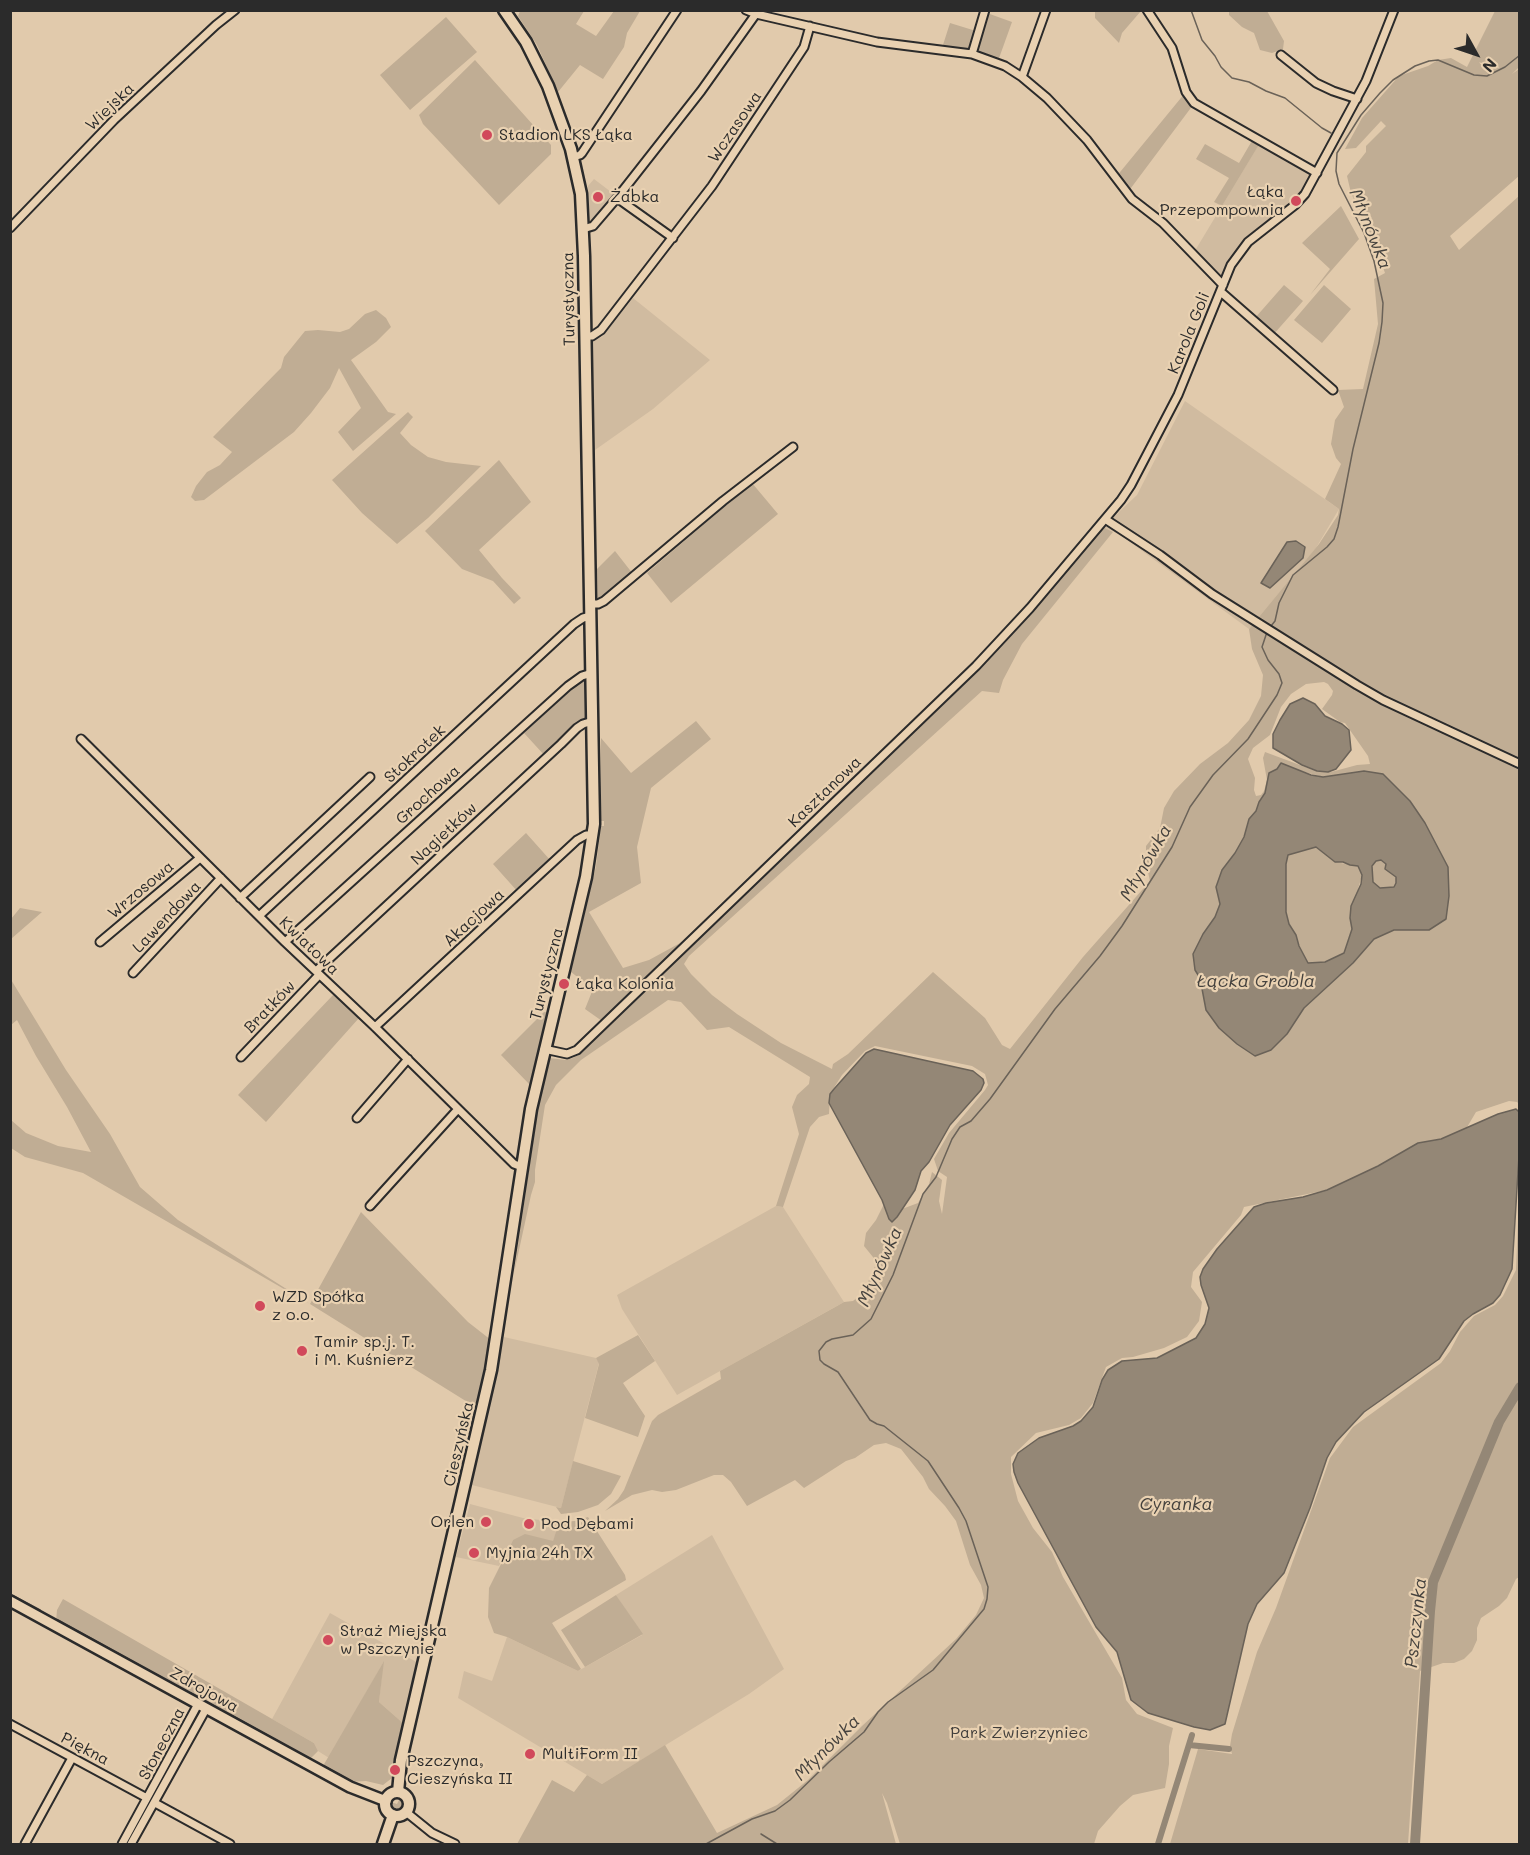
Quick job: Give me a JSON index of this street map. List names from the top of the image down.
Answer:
{
  "streets": {
    "main road": ["Turystyczna", "Cieszyńska"],
    "street": [
      "Wiejska",
      "Wczasowa",
      "Karola Goli",
      "Stokrotek",
      "Kasztanowa",
      "Grochowa",
      "Nagietków",
      "Wrzosowa",
      "Lawendowa",
      "Akacjowa",
      "Kwiatowa",
      "Bratków",
      "Zdrojowa",
      "Słoneczna",
      "Piękna"
    ]
  },
  "crossings": [
    ["Wczasowa", "Turystyczna"],
    ["Turystyczna", "Stokrotek"],
    ["Turystyczna", "Kasztanowa"],
    ["Turystyczna", "Grochowa"],
    ["Turystyczna", "Nagietków"],
    ["Turystyczna", "Akacjowa"],
    ["Turystyczna", "Kwiatowa"],
    ["Turystyczna", "Cieszyńska"],
    ["Karola Goli", "Kasztanowa"],
    ["Stokrotek", "Kwiatowa"],
    ["Grochowa", "Kwiatowa"],
    ["Nagietków", "Kwiatowa"],
    ["Nagietków", "Bratków"],
    ["Wrzosowa", "Kwiatowa"],
    ["Lawendowa", "Kwiatowa"],
    ["Akacjowa", "Kwiatowa"],
    ["Kwiatowa", "Bratków"],
    ["Cieszyńska", "Zdrojowa"],
    ["Zdrojowa", "Słoneczna"],
    ["Słoneczna", "Piękna"]
  ],
  "water": [
    "Młynówka",
    "Łącka Grobla",
    "Cyranka",
    "Pszczynka"
  ],
  "parks": ["Park Zwierzyniec"],
  "places": [
    "Stadion LKS Łąka",
    "Żabka",
    "Łąka Przepompownia",
    "Łąka Kolonia",
    "WZD Spółka z o.o.",
    "Tamir sp.j. T. i M. Kuśnierz",
    "Orlen",
    "Pod Dębami",
    "Myjnia 24h TX",
    "Straż Miejska w Pszczynie",
    "MultiForm II",
    "Pszczyna, Cieszyńska II"
  ],
  "north": "bottom right"
}
